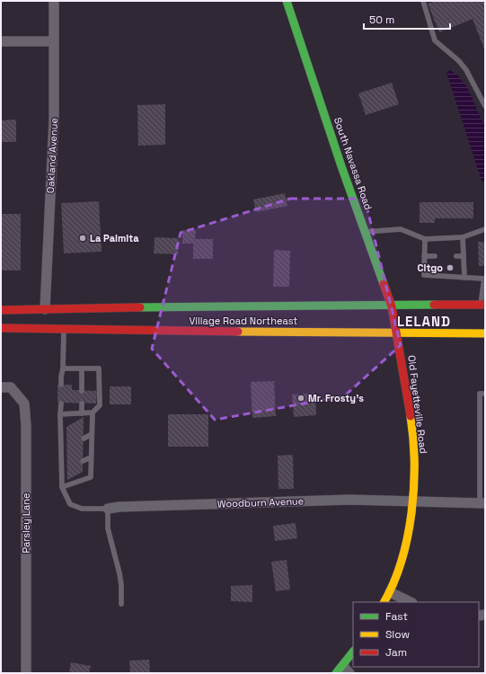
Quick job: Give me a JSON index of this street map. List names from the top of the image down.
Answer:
{
  "streets": {
    "main road": ["South Navassa Road", "Village Road Northeast", "Old Fayetteville Road"],
    "street": ["Oakland Avenue", "Woodburn Avenue", "Parsley Lane"]
  },
  "crossings": [
    ["Oakland Avenue", "Village Road Northeast"],
    ["South Navassa Road", "Village Road Northeast"],
    ["South Navassa Road", "Old Fayetteville Road"],
    ["Village Road Northeast", "Old Fayetteville Road"],
    ["Old Fayetteville Road", "Woodburn Avenue"]
  ],
  "districts": ["LELAND"],
  "places": ["La Palmita", "Citgo", "Mr. Frosty's"],
  "legend": ["Fast", "Slow", "Jam"],
  "scale_bar": "50 m"
}
